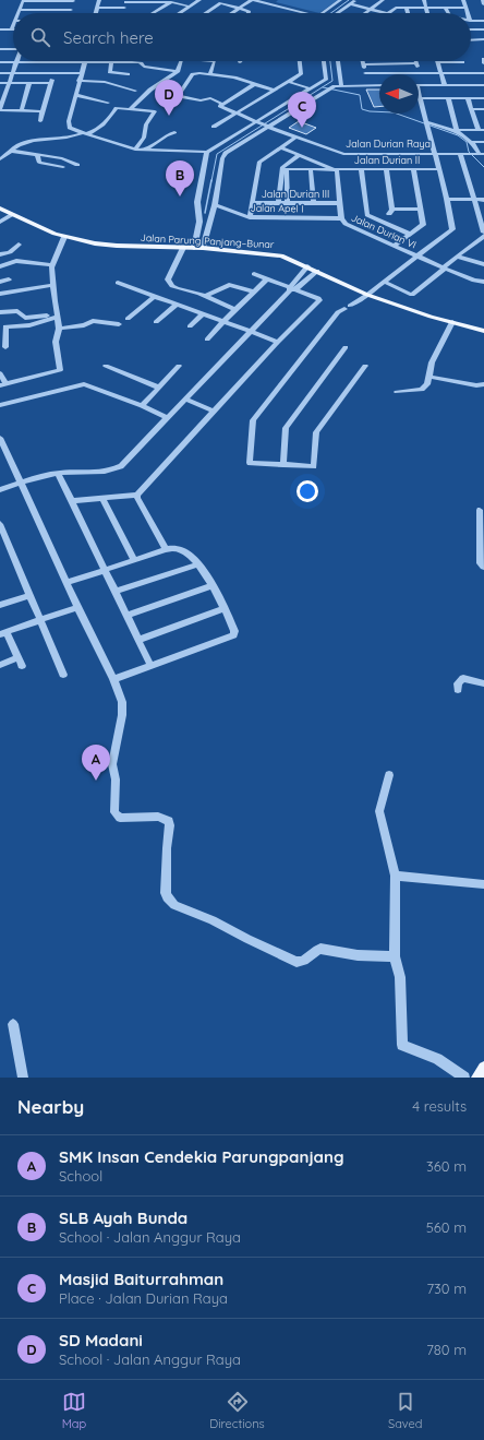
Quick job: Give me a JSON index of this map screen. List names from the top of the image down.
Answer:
{
  "streets": {
    "main road": ["Jalan Parung Panjang–Bunar"],
    "street": [
      "Jalan Durian Raya",
      "Jalan Durian II",
      "Jalan Durian III",
      "Jalan Apel I",
      "Jalan Durian VI"
    ]
  },
  "crossings": [
    ["Jalan Durian II", "Jalan Durian VI"],
    ["Jalan Durian III", "Jalan Durian VI"],
    ["Jalan Apel I", "Jalan Durian VI"]
  ],
  "north": "left",
  "page": {
    "search": "Search here",
    "pins": [
      "D",
      "C",
      "B",
      "A"
    ],
    "heading": ["Nearby", "4 results"],
    "list": [
      {
        "mark": "A",
        "name": "SMK Insan Cendekia Parungpanjang",
        "note": "School",
        "value": "360 m"
      },
      {
        "mark": "B",
        "name": "SLB Ayah Bunda",
        "note": "School · Jalan Anggur Raya",
        "value": "560 m"
      },
      {
        "mark": "C",
        "name": "Masjid Baiturrahman",
        "note": "Place · Jalan Durian Raya",
        "value": "730 m"
      },
      {
        "mark": "D",
        "name": "SD Madani",
        "note": "School · Jalan Anggur Raya",
        "value": "780 m"
      }
    ],
    "nav": ["Map", "Directions", "Saved"]
  }
}
